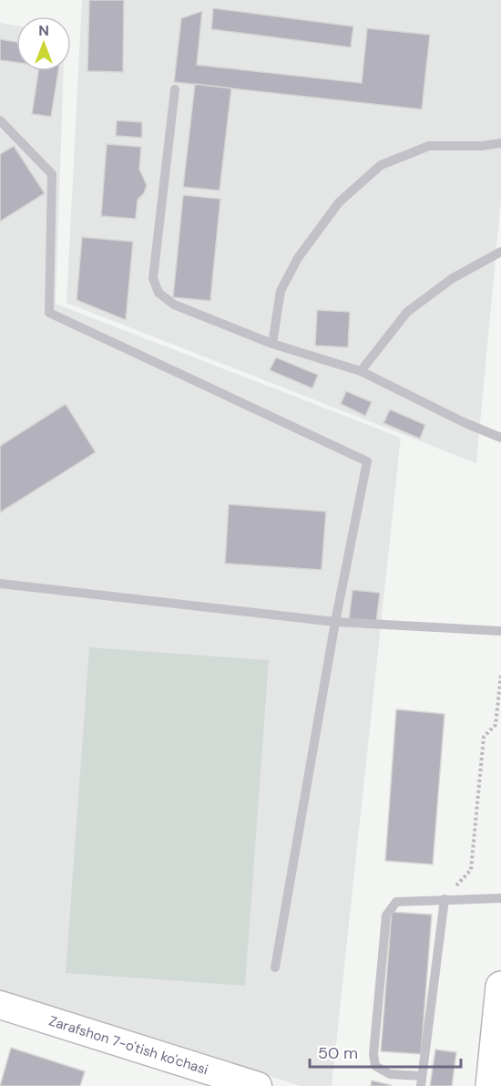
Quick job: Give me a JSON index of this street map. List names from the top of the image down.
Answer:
{
  "streets": {
    "street": ["Zarafshon 7-o'tish ko'chasi"]
  },
  "scale_bar": "50 m",
  "north": "top"
}
